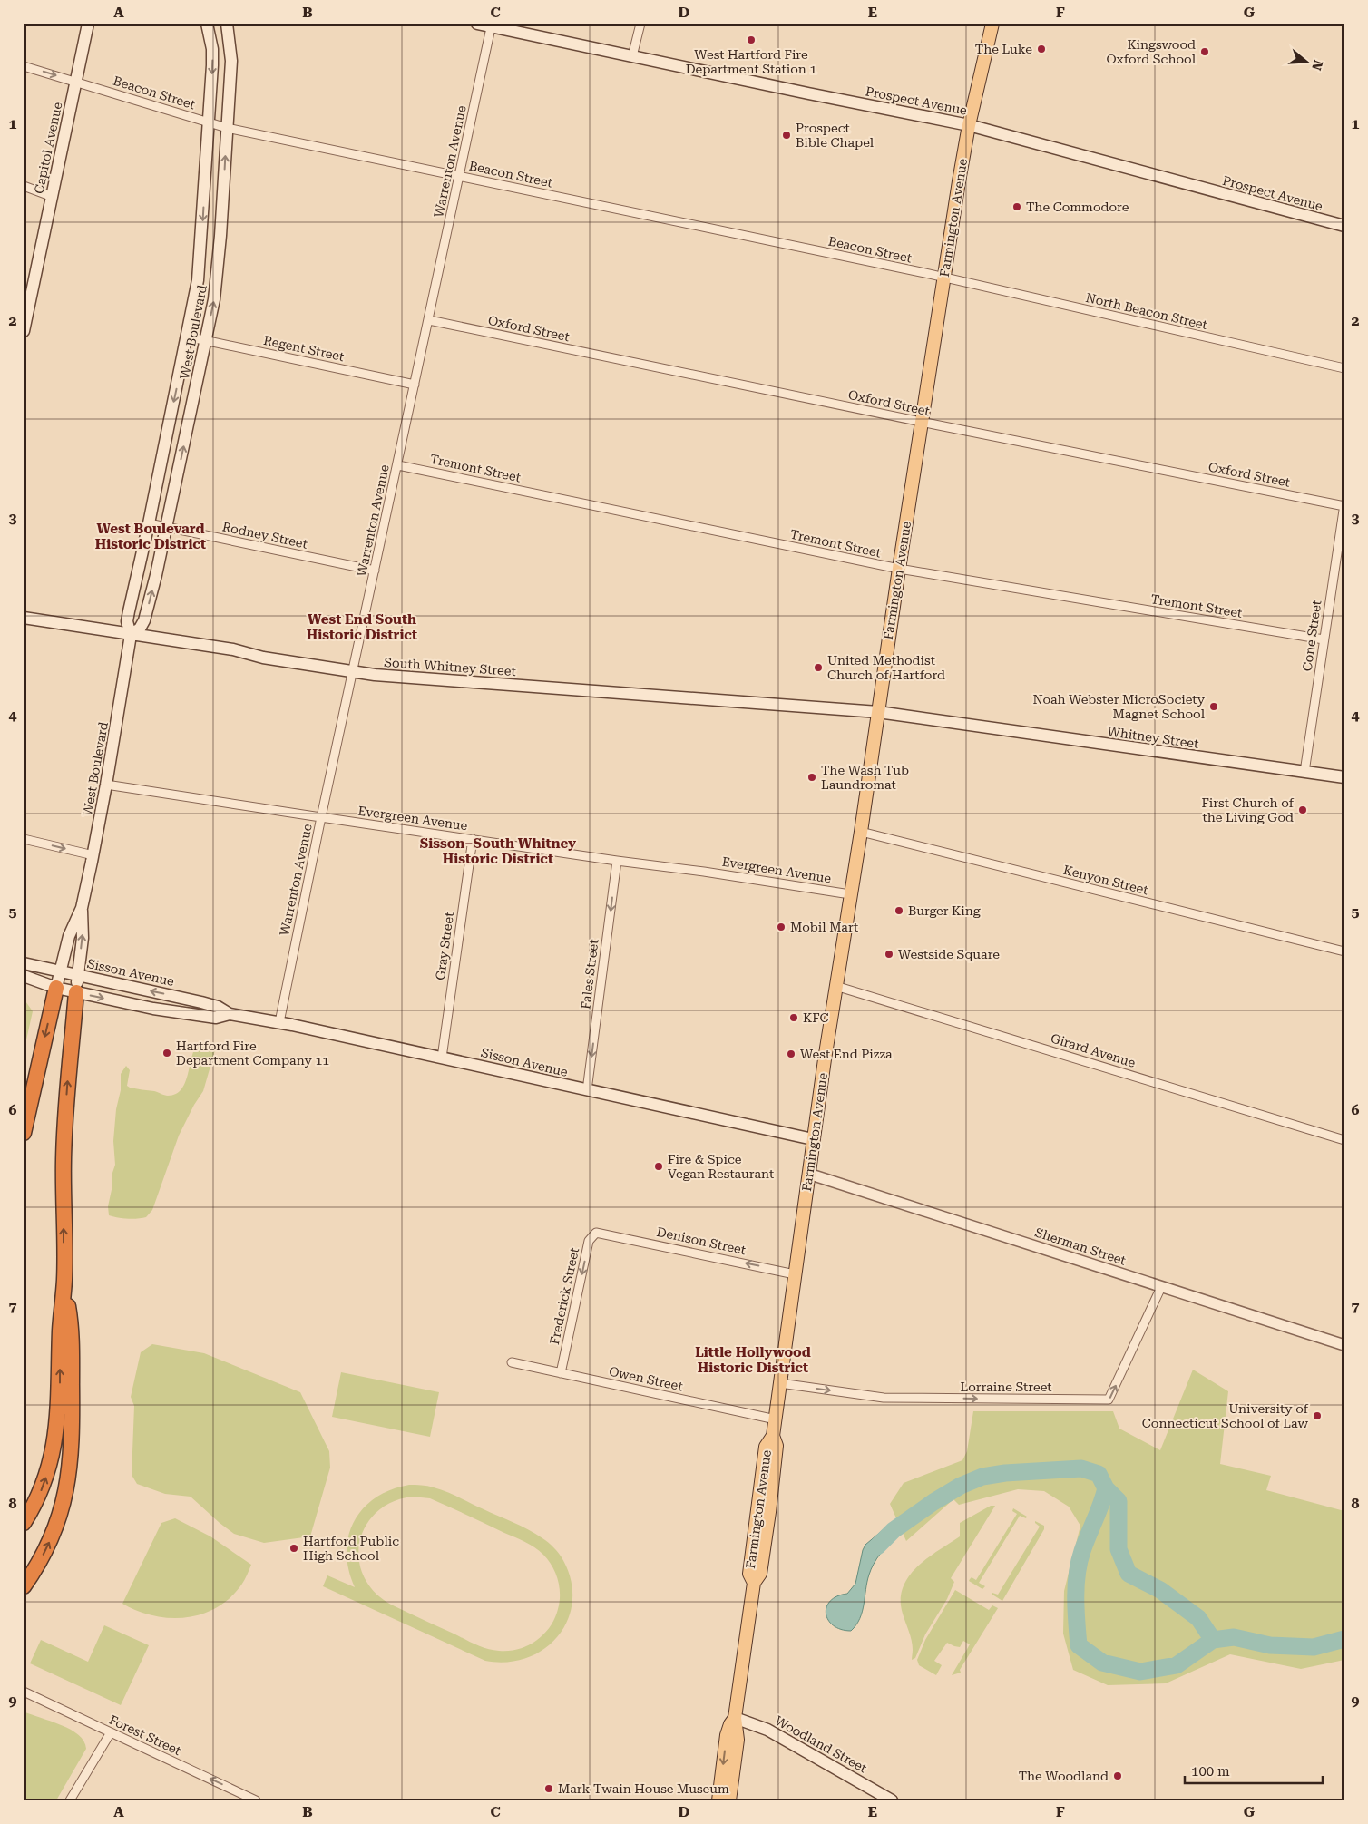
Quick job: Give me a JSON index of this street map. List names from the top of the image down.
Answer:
{
  "streets": {
    "main road": [
      "Prospect Avenue",
      "Capitol Avenue",
      "Farmington Avenue",
      "West Boulevard",
      "South Whitney Street",
      "Whitney Street",
      "Sisson Avenue",
      "Woodland Street"
    ],
    "street": [
      "Beacon Street",
      "Warrenton Avenue",
      "North Beacon Street",
      "Oxford Street",
      "Regent Street",
      "Tremont Street",
      "Rodney Street",
      "Cone Street",
      "Evergreen Avenue",
      "Kenyon Street",
      "Gray Street",
      "Fales Street",
      "Girard Avenue",
      "Denison Street",
      "Sherman Street",
      "Frederick Street",
      "Owen Street",
      "Lorraine Street",
      "Forest Street"
    ]
  },
  "crossings": [
    ["Beacon Street", "Capitol Avenue"],
    ["Beacon Street", "Warrenton Avenue"],
    ["Beacon Street", "Farmington Avenue"],
    ["Beacon Street", "North Beacon Street"],
    ["Beacon Street", "West Boulevard"],
    ["Prospect Avenue", "Warrenton Avenue"],
    ["Prospect Avenue", "Farmington Avenue"],
    ["Warrenton Avenue", "Oxford Street"],
    ["Warrenton Avenue", "Regent Street"],
    ["Warrenton Avenue", "Tremont Street"],
    ["Warrenton Avenue", "Rodney Street"],
    ["Warrenton Avenue", "South Whitney Street"],
    ["Warrenton Avenue", "Evergreen Avenue"],
    ["Warrenton Avenue", "Sisson Avenue"],
    ["Farmington Avenue", "North Beacon Street"],
    ["Farmington Avenue", "Oxford Street"],
    ["Farmington Avenue", "Tremont Street"],
    ["Farmington Avenue", "South Whitney Street"],
    ["Farmington Avenue", "Whitney Street"],
    ["Farmington Avenue", "Evergreen Avenue"],
    ["Farmington Avenue", "Kenyon Street"],
    ["Farmington Avenue", "Sisson Avenue"],
    ["Farmington Avenue", "Girard Avenue"],
    ["Farmington Avenue", "Denison Street"],
    ["Farmington Avenue", "Sherman Street"],
    ["Farmington Avenue", "Owen Street"],
    ["Farmington Avenue", "Lorraine Street"],
    ["Farmington Avenue", "Woodland Street"],
    ["Oxford Street", "Cone Street"],
    ["West Boulevard", "Regent Street"],
    ["West Boulevard", "Rodney Street"],
    ["West Boulevard", "South Whitney Street"],
    ["West Boulevard", "Evergreen Avenue"],
    ["West Boulevard", "Sisson Avenue"],
    ["Tremont Street", "Cone Street"],
    ["Cone Street", "Whitney Street"],
    ["South Whitney Street", "Whitney Street"],
    ["Evergreen Avenue", "Gray Street"],
    ["Evergreen Avenue", "Fales Street"],
    ["Gray Street", "Sisson Avenue"],
    ["Sisson Avenue", "Fales Street"],
    ["Denison Street", "Frederick Street"],
    ["Sherman Street", "Lorraine Street"],
    ["Frederick Street", "Owen Street"]
  ],
  "one_way": [
    "Fales Street",
    "Denison Street",
    "Frederick Street",
    "Lorraine Street",
    "Forest Street"
  ],
  "districts": [
    "West Boulevard Historic District",
    "West End South Historic District",
    "Sisson–South Whitney Historic District",
    "Little Hollywood Historic District"
  ],
  "places": [
    "West Hartford Fire Department Station 1",
    "The Luke",
    "Kingswood Oxford School",
    "Prospect Bible Chapel",
    "The Commodore",
    "United Methodist Church of Hartford",
    "Noah Webster MicroSociety Magnet School",
    "The Wash Tub Laundromat",
    "First Church of the Living God",
    "Burger King",
    "Mobil Mart",
    "Westside Square",
    "KFC",
    "Hartford Fire Department Company 11",
    "West End Pizza",
    "Fire & Spice Vegan Restaurant",
    "University of Connecticut School of Law",
    "Hartford Public High School",
    "The Woodland",
    "Mark Twain House Museum"
  ],
  "scale_bar": "100 m",
  "north": "right",
  "grid": {
    "columns": [
      "A",
      "B",
      "C",
      "D",
      "E",
      "F",
      "G"
    ],
    "rows": [
      "1",
      "2",
      "3",
      "4",
      "5",
      "6",
      "7",
      "8",
      "9"
    ]
  }
}
